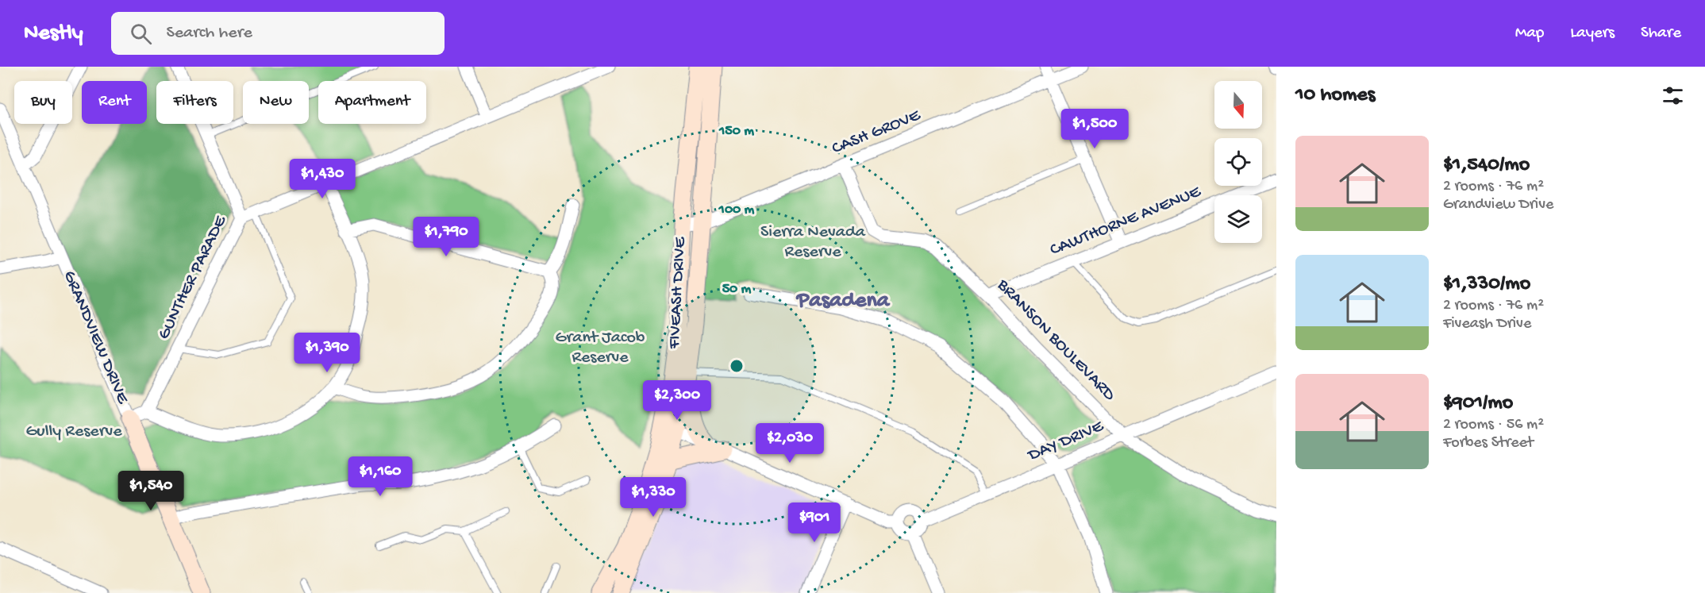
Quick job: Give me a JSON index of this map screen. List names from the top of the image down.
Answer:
{
  "streets": {
    "main road": ["FIVEASH DRIVE", "GRANDVIEW DRIVE"],
    "street": [
      "CASH GROVE",
      "CAWTHORNE AVENUE",
      "GUNTHER PARADE",
      "BRANSON BOULEVARD",
      "DAY DRIVE"
    ]
  },
  "crossings": [
    ["CASH GROVE", "FIVEASH DRIVE"],
    ["CASH GROVE", "BRANSON BOULEVARD"],
    ["CAWTHORNE AVENUE", "BRANSON BOULEVARD"],
    ["BRANSON BOULEVARD", "DAY DRIVE"]
  ],
  "districts": ["Pasadena"],
  "parks": ["Sierra Nevada Reserve", "Grant Jacob Reserve", "Gully Reserve"],
  "north": "bottom",
  "page": {
    "header": "Nestly",
    "search": "Search here",
    "nav": ["Map", "Layers", "Share"],
    "heading": "10 homes",
    "chip": [
      "Buy",
      "Rent",
      "Filters",
      "New",
      "Apartment"
    ],
    "price": [
      "$1,500",
      "$1,430",
      "$1,790",
      "$1,390",
      "$2,300",
      "$2,030",
      "$1,160",
      "$1,540",
      "$1,330",
      "$901"
    ],
    "list": [
      {
        "name": "$1,540/mo",
        "note": "2 rooms · 76 m² · Grandview Drive"
      },
      {
        "name": "$1,330/mo",
        "note": "2 rooms · 76 m² · Fiveash Drive"
      },
      {
        "name": "$901/mo",
        "note": "2 rooms · 56 m² · Forbes Street"
      }
    ]
  },
  "rings": ["150 m", "100 m", "50 m"]
}
